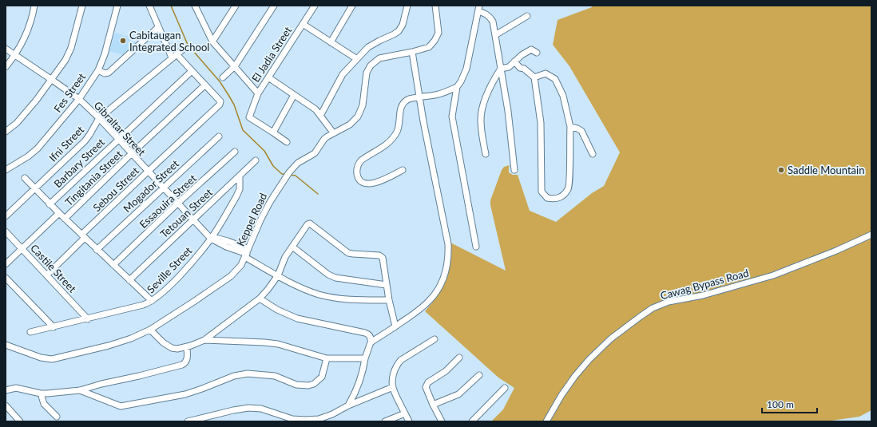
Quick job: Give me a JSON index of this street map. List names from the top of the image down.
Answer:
{
  "streets": {
    "street": [
      "El Jadia Street",
      "Fes Street",
      "Gibraltar Street",
      "Ifni Street",
      "Barbary Street",
      "Tingitania Street",
      "Mogador Street",
      "Sebou Street",
      "Essaouira Street",
      "Tetouan Street",
      "Keppel Road",
      "Castile Street",
      "Seville Street",
      "Cawag Bypass Road"
    ]
  },
  "crossings": [
    ["Fes Street", "Gibraltar Street"],
    ["Gibraltar Street", "Ifni Street"],
    ["Gibraltar Street", "Barbary Street"],
    ["Gibraltar Street", "Tingitania Street"],
    ["Gibraltar Street", "Mogador Street"],
    ["Gibraltar Street", "Sebou Street"],
    ["Gibraltar Street", "Essaouira Street"],
    ["Gibraltar Street", "Tetouan Street"],
    ["Gibraltar Street", "Keppel Road"],
    ["Gibraltar Street", "Seville Street"],
    ["Tingitania Street", "Sebou Street"],
    ["Sebou Street", "Castile Street"],
    ["Tetouan Street", "Seville Street"],
    ["Castile Street", "Seville Street"]
  ],
  "places": ["Cabitaugan Integrated School", "Saddle Mountain"],
  "scale_bar": "100 m"
}
